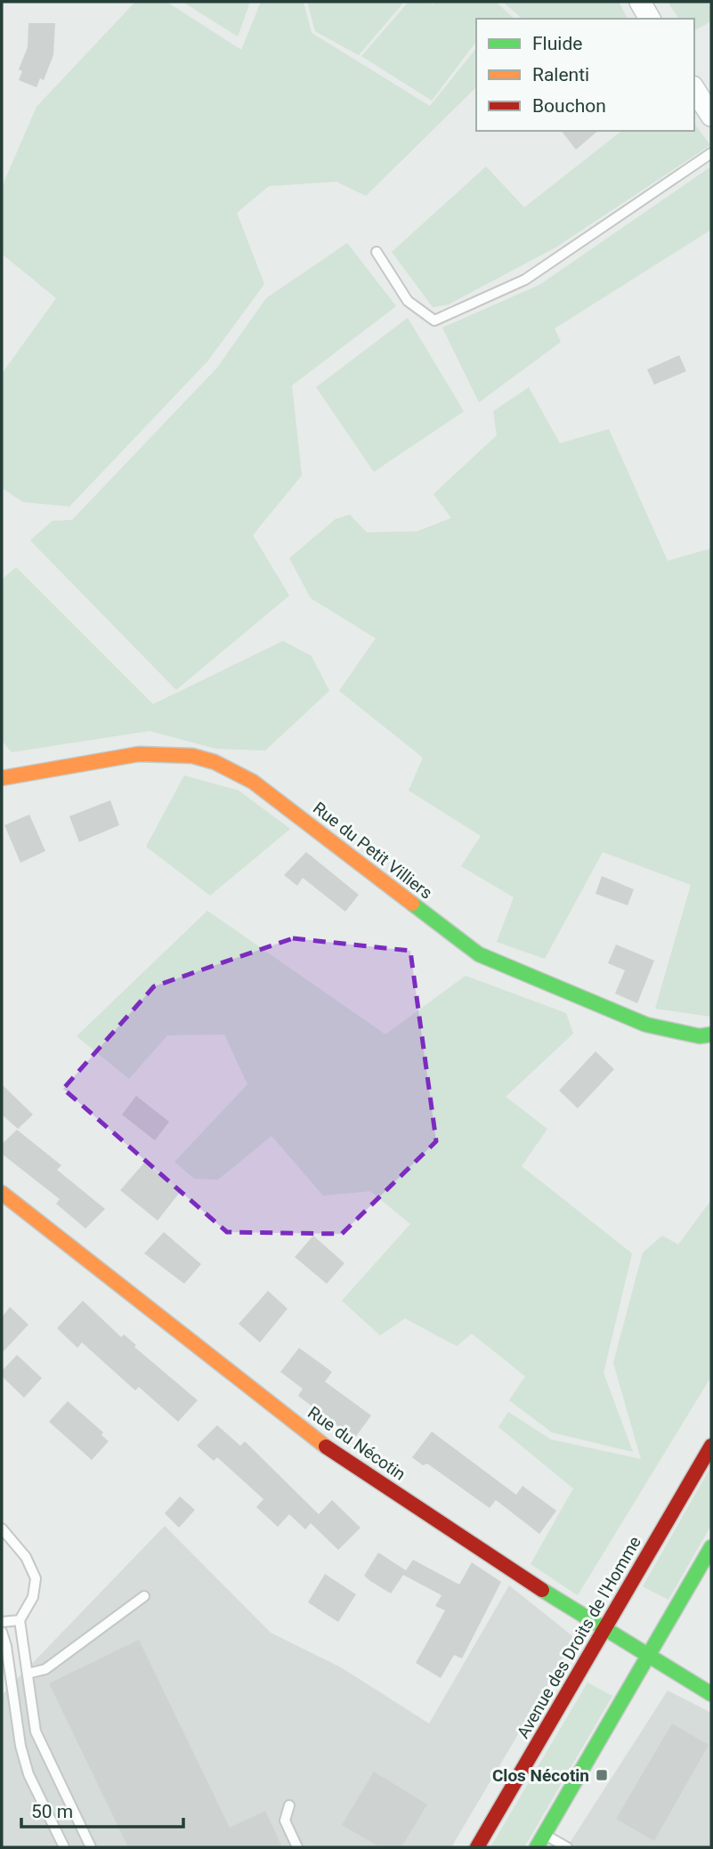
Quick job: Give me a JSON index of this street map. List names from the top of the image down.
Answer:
{
  "streets": {
    "street": ["Rue du Petit Villiers", "Rue du Nécotin", "Avenue des Droits de l'Homme"]
  },
  "crossings": [
    ["Rue du Nécotin", "Avenue des Droits de l'Homme"]
  ],
  "places": {
    "transit": ["Clos Nécotin"]
  },
  "legend": ["Fluide", "Ralenti", "Bouchon"],
  "scale_bar": "50 m"
}
